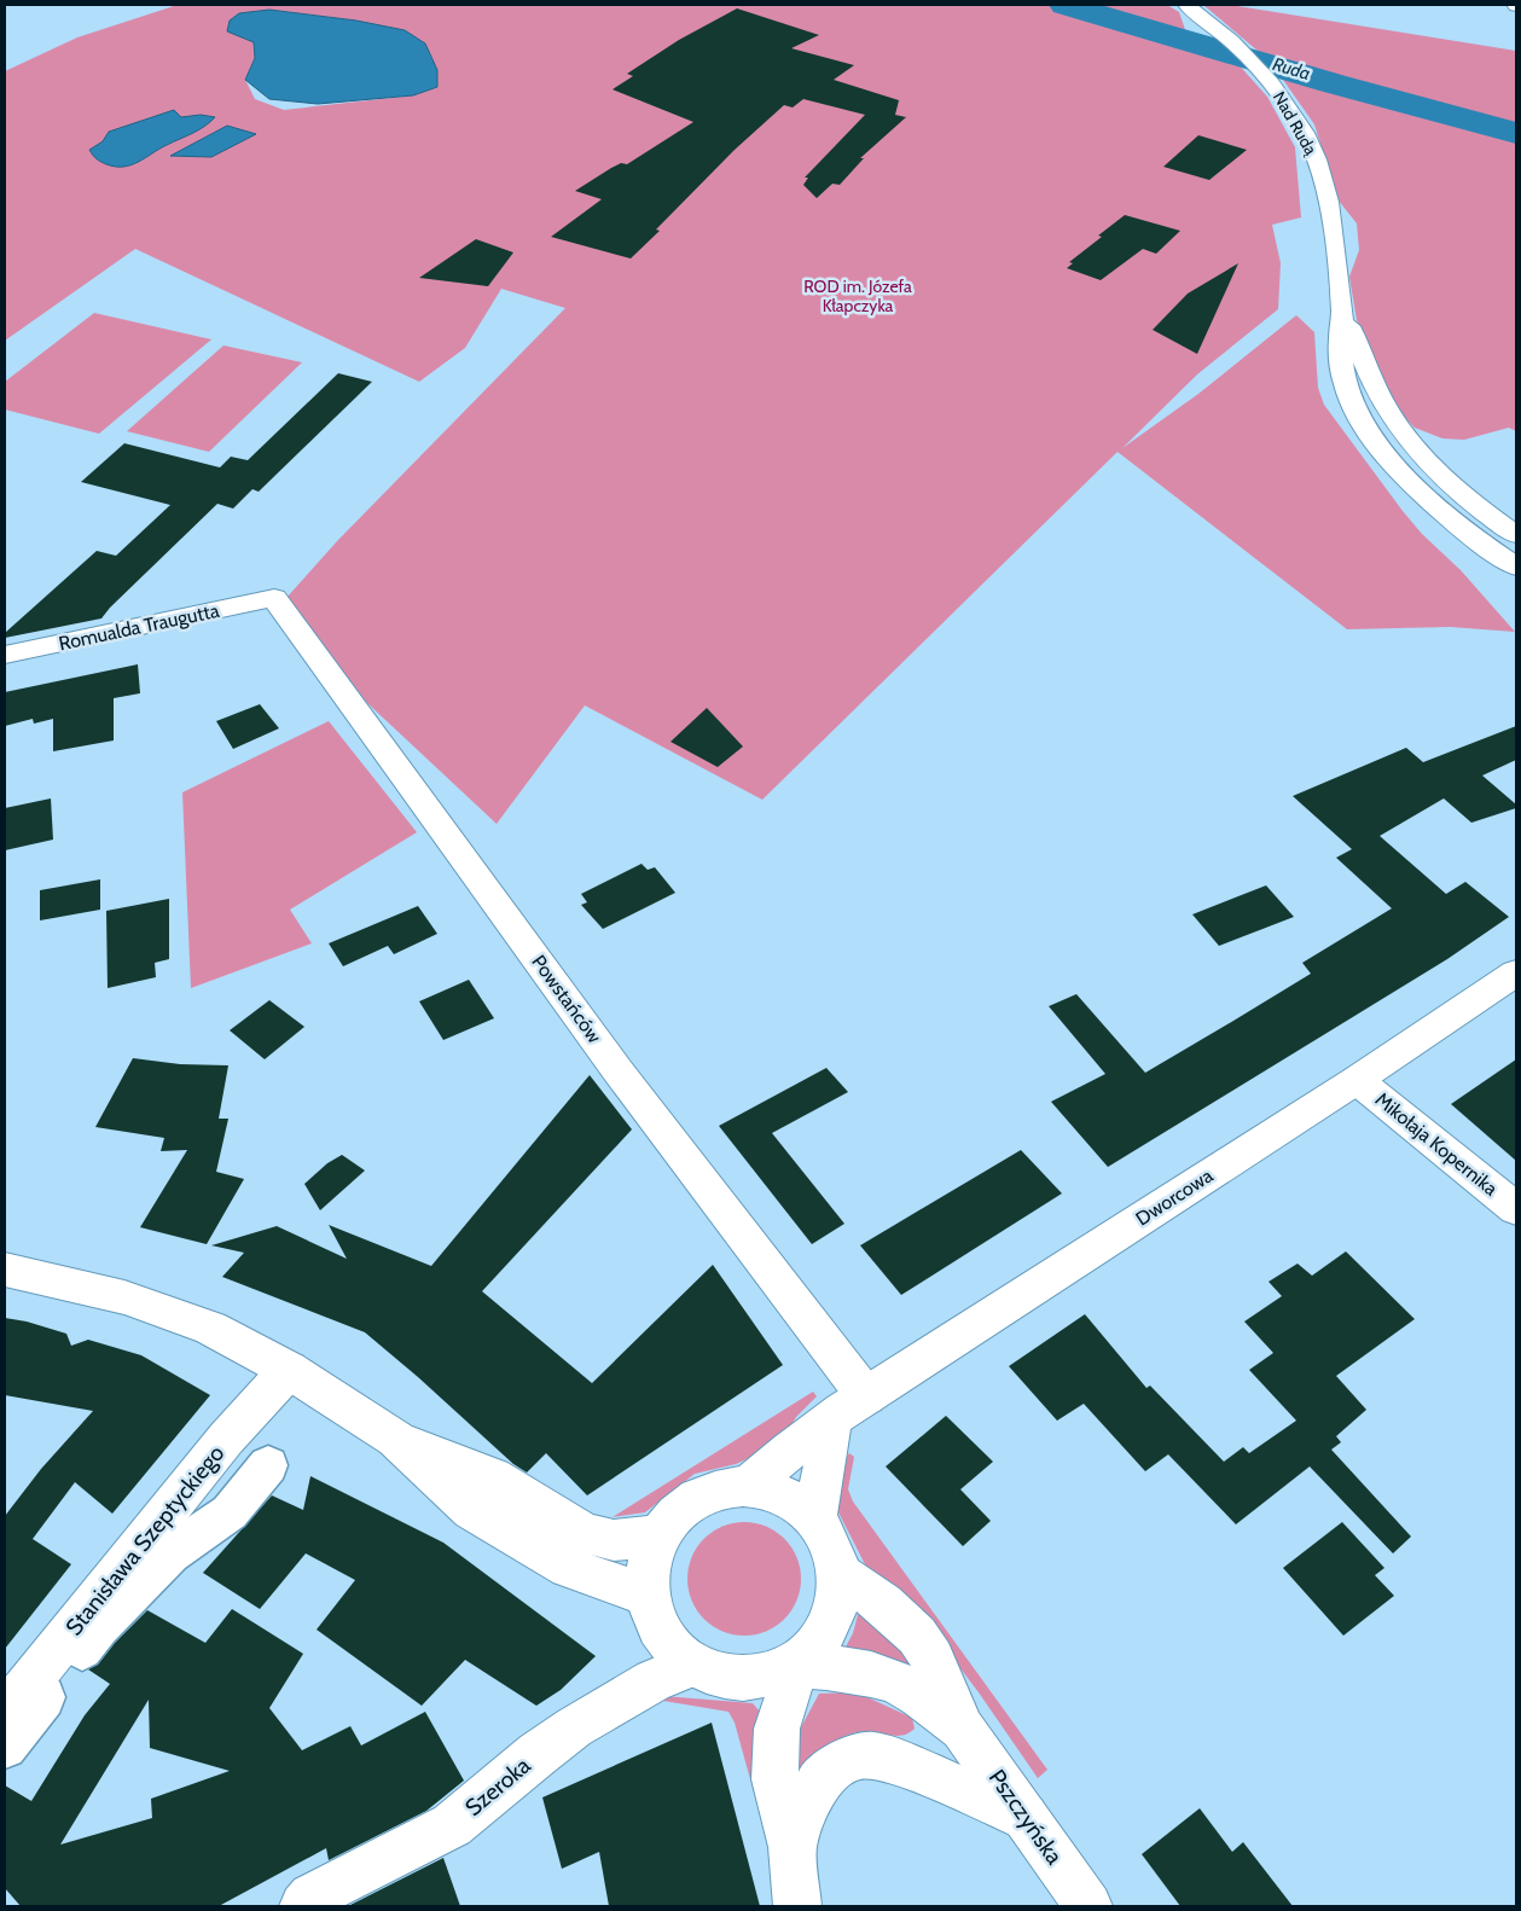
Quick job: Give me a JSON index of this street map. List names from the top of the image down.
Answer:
{
  "streets": {
    "street": [
      "Nad Rudą",
      "Romualda Traugutta",
      "Powstańców",
      "Mikołaja Kopernika",
      "Dworcowa",
      "Stanisława Szeptyckiego",
      "Szeroka",
      "Pszczyńska"
    ]
  },
  "crossings": [
    ["Romualda Traugutta", "Powstańców"],
    ["Powstańców", "Dworcowa"],
    ["Mikołaja Kopernika", "Dworcowa"],
    ["Dworcowa", "Szeroka"],
    ["Dworcowa", "Pszczyńska"],
    ["Szeroka", "Pszczyńska"]
  ],
  "water": ["Ruda"],
  "parks": ["ROD im. Józefa Kłapczyka"]
}
